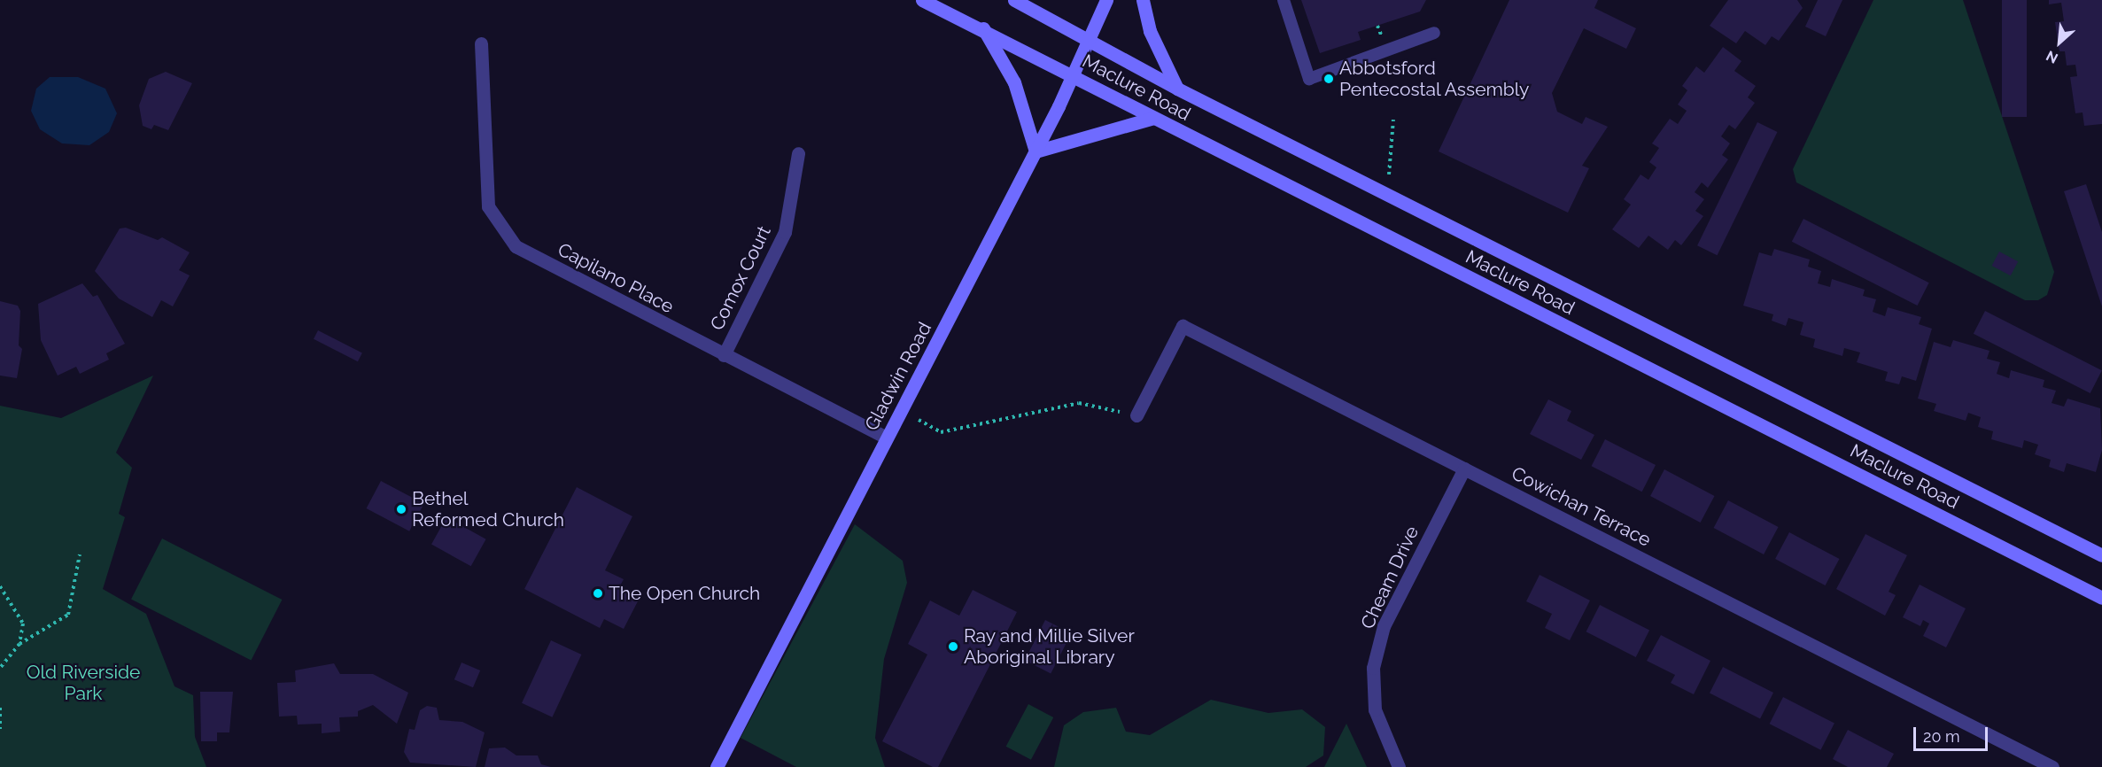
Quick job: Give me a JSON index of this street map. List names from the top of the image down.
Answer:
{
  "streets": {
    "main road": ["Maclure Road", "Gladwin Road"],
    "street": [
      "Capilano Place",
      "Comox Court",
      "Cowichan Terrace",
      "Cheam Drive"
    ]
  },
  "crossings": [
    ["Maclure Road", "Gladwin Road"],
    ["Capilano Place", "Comox Court"],
    ["Capilano Place", "Gladwin Road"],
    ["Cowichan Terrace", "Cheam Drive"]
  ],
  "parks": ["Old Riverside Park"],
  "places": [
    "Abbotsford Pentecostal Assembly",
    "Bethel Reformed Church",
    "The Open Church",
    "Ray and Millie Silver Aboriginal Library"
  ],
  "scale_bar": "20 m",
  "north": "bottom left"
}
